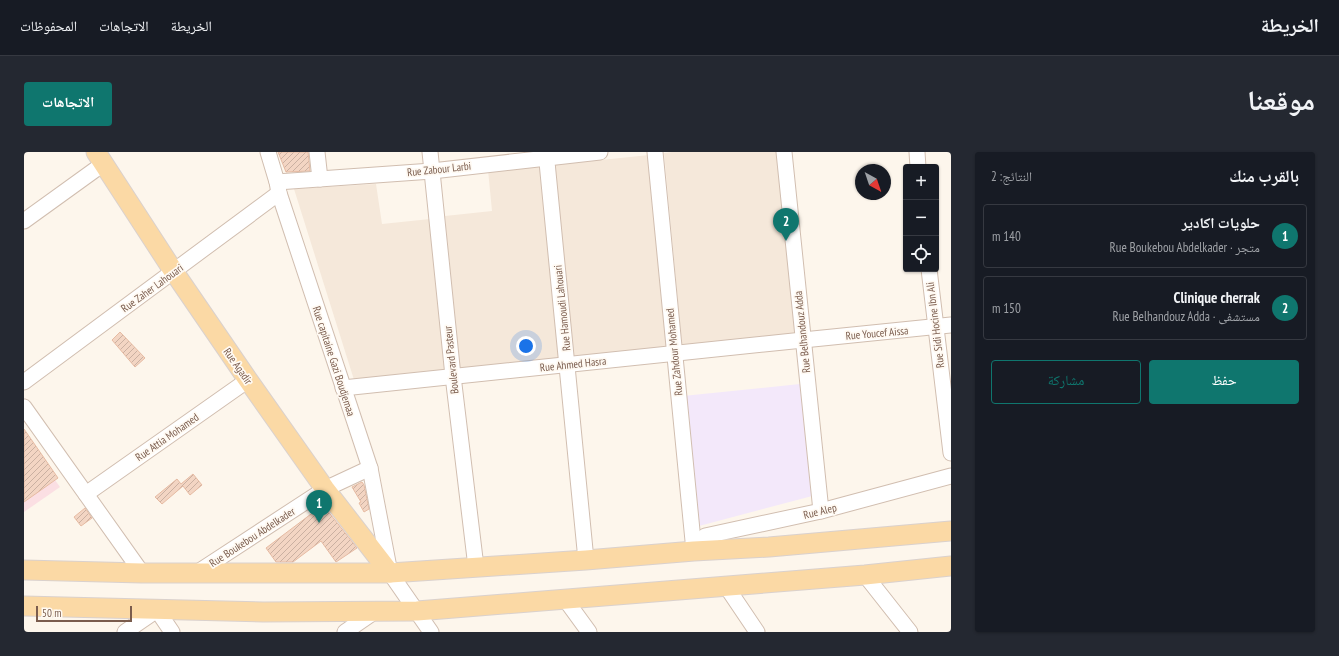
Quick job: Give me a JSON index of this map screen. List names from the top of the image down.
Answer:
{
  "streets": {
    "main road": ["Rue Agadir"],
    "street": [
      "Rue Zabour Larbi",
      "Rue Zaher Lahouari",
      "Rue Hamoudi Lahouari",
      "Rue Sidi Hocine Ibn Ali",
      "Rue Belhandouz Adda",
      "Rue Youcef Aissa",
      "Rue Zahdour Mohamed",
      "Boulevard Pasteur",
      "Rue capitaine Gazi Boudjemaa",
      "Rue Ahmed Hasra",
      "Rue Attia Mohamed",
      "Rue Alep",
      "Rue Boukebou Abdelkader"
    ]
  },
  "crossings": [
    ["Rue Zabour Larbi", "Rue Zaher Lahouari"],
    ["Rue Zabour Larbi", "Rue Hamoudi Lahouari"],
    ["Rue Zabour Larbi", "Boulevard Pasteur"],
    ["Rue Zabour Larbi", "Rue capitaine Gazi Boudjemaa"],
    ["Rue Zaher Lahouari", "Rue capitaine Gazi Boudjemaa"],
    ["Rue Zaher Lahouari", "Rue Agadir"],
    ["Rue Hamoudi Lahouari", "Rue Ahmed Hasra"],
    ["Rue Sidi Hocine Ibn Ali", "Rue Youcef Aissa"],
    ["Rue Belhandouz Adda", "Rue Youcef Aissa"],
    ["Rue Belhandouz Adda", "Rue Ahmed Hasra"],
    ["Rue Belhandouz Adda", "Rue Alep"],
    ["Rue Youcef Aissa", "Rue Ahmed Hasra"],
    ["Rue Zahdour Mohamed", "Rue Ahmed Hasra"],
    ["Rue Zahdour Mohamed", "Rue Alep"],
    ["Boulevard Pasteur", "Rue Ahmed Hasra"],
    ["Rue capitaine Gazi Boudjemaa", "Rue Ahmed Hasra"],
    ["Rue capitaine Gazi Boudjemaa", "Rue Agadir"],
    ["Rue capitaine Gazi Boudjemaa", "Rue Boukebou Abdelkader"],
    ["Rue Agadir", "Rue Attia Mohamed"],
    ["Rue Agadir", "Rue Boukebou Abdelkader"]
  ],
  "scale_bar": "50 m",
  "north": "bottom right",
  "page": {
    "header": "الخريطة",
    "nav": ["الخريطة", "الاتجاهات", "المحفوظات"],
    "title": "موقعنا",
    "buttons": [
      "الاتجاهات",
      ["حفظ", "مشاركة"]
    ],
    "heading": ["بالقرب منك", "النتائج: 2"],
    "map_buttons": ["+", "−"],
    "list": [
      {
        "mark": "1",
        "name": "حلويات اكادير",
        "note": "متجر · Rue Boukebou Abdelkader",
        "value": "140 m"
      },
      {
        "mark": "2",
        "name": "Clinique cherrak",
        "note": "مستشفى · Rue Belhandouz Adda",
        "value": "150 m"
      }
    ],
    "pins": ["2", "1"],
    "scale": "50 m"
  }
}
